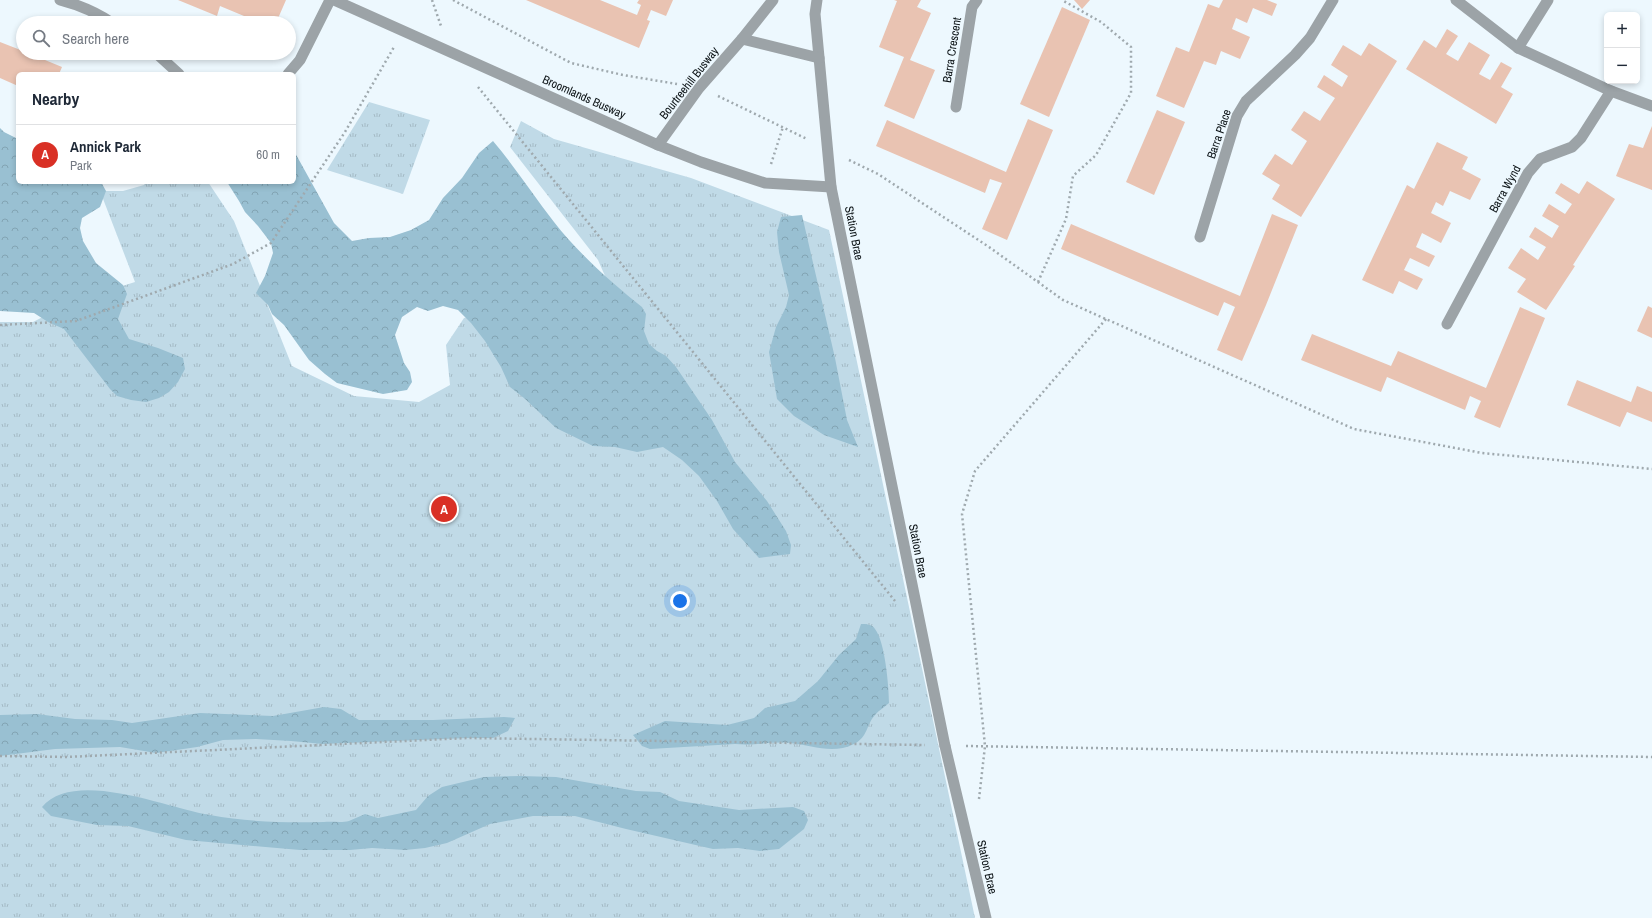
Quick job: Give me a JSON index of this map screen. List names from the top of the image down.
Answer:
{
  "streets": {
    "street": [
      "Barra Crescent",
      "Bourtreehill Busway",
      "Broomlands Busway",
      "Barra Place",
      "Barra Wynd",
      "Station Brae"
    ]
  },
  "crossings": [
    ["Bourtreehill Busway", "Broomlands Busway"],
    ["Broomlands Busway", "Station Brae"]
  ],
  "page": {
    "map_buttons": ["+", "−"],
    "search": "Search here",
    "heading": "Nearby",
    "list": [
      {
        "mark": "A",
        "name": "Annick Park",
        "note": "Park",
        "value": "60 m"
      }
    ],
    "pins": "A"
  }
}
